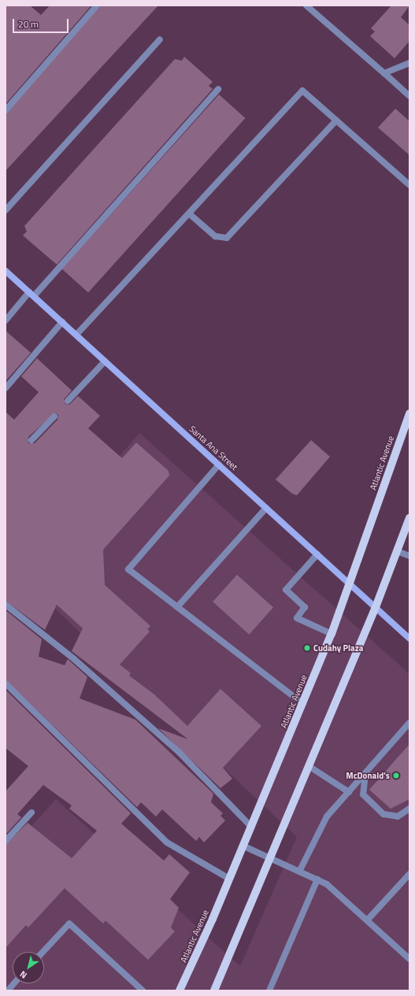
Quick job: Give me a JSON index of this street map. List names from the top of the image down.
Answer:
{
  "streets": {
    "main road": ["Atlantic Avenue"],
    "street": ["Santa Ana Street"]
  },
  "crossings": [
    ["Santa Ana Street", "Atlantic Avenue"]
  ],
  "places": ["Cudahy Plaza", "McDonald's"],
  "scale_bar": "20 m",
  "north": "bottom left"
}
